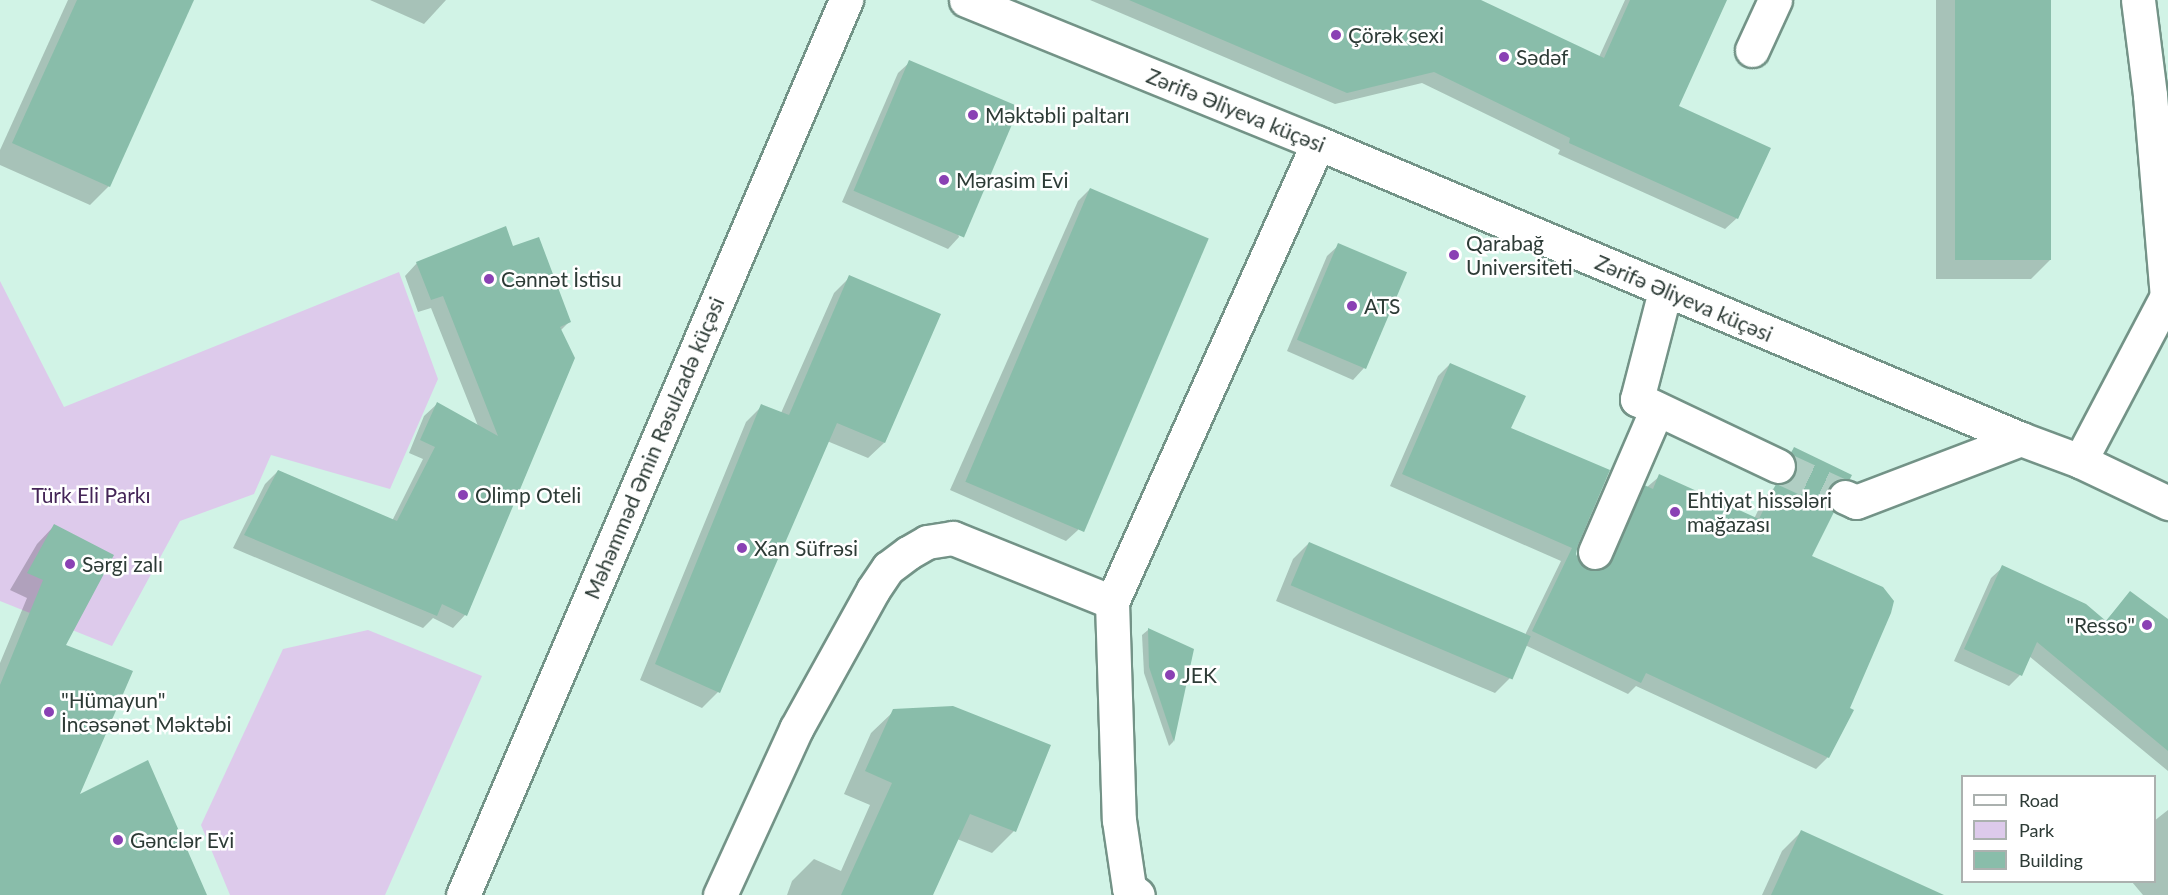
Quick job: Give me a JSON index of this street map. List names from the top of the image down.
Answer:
{
  "streets": {
    "main road": ["Zərifə Əliyeva küçəsi", "Məhəmməd Əmin Rəsulzadə küçəsi"]
  },
  "parks": ["Türk Eli Parkı"],
  "places": [
    "Çörək sexi",
    "Sədəf",
    "Məktəbli paltarı",
    "Mərasim Evi",
    "Qarabağ Universiteti",
    "Cənnət İstisu",
    "ATS",
    "Olimp Oteli",
    "Ehtiyat hissələri mağazası",
    "Xan Süfrəsi",
    "Sərgi zalı",
    "\"Resso\"",
    "JEK",
    "\"Hümayun\" İncəsənət Məktəbi",
    "Gənclər Evi"
  ],
  "legend": ["Road", "Park", "Building"]
}
